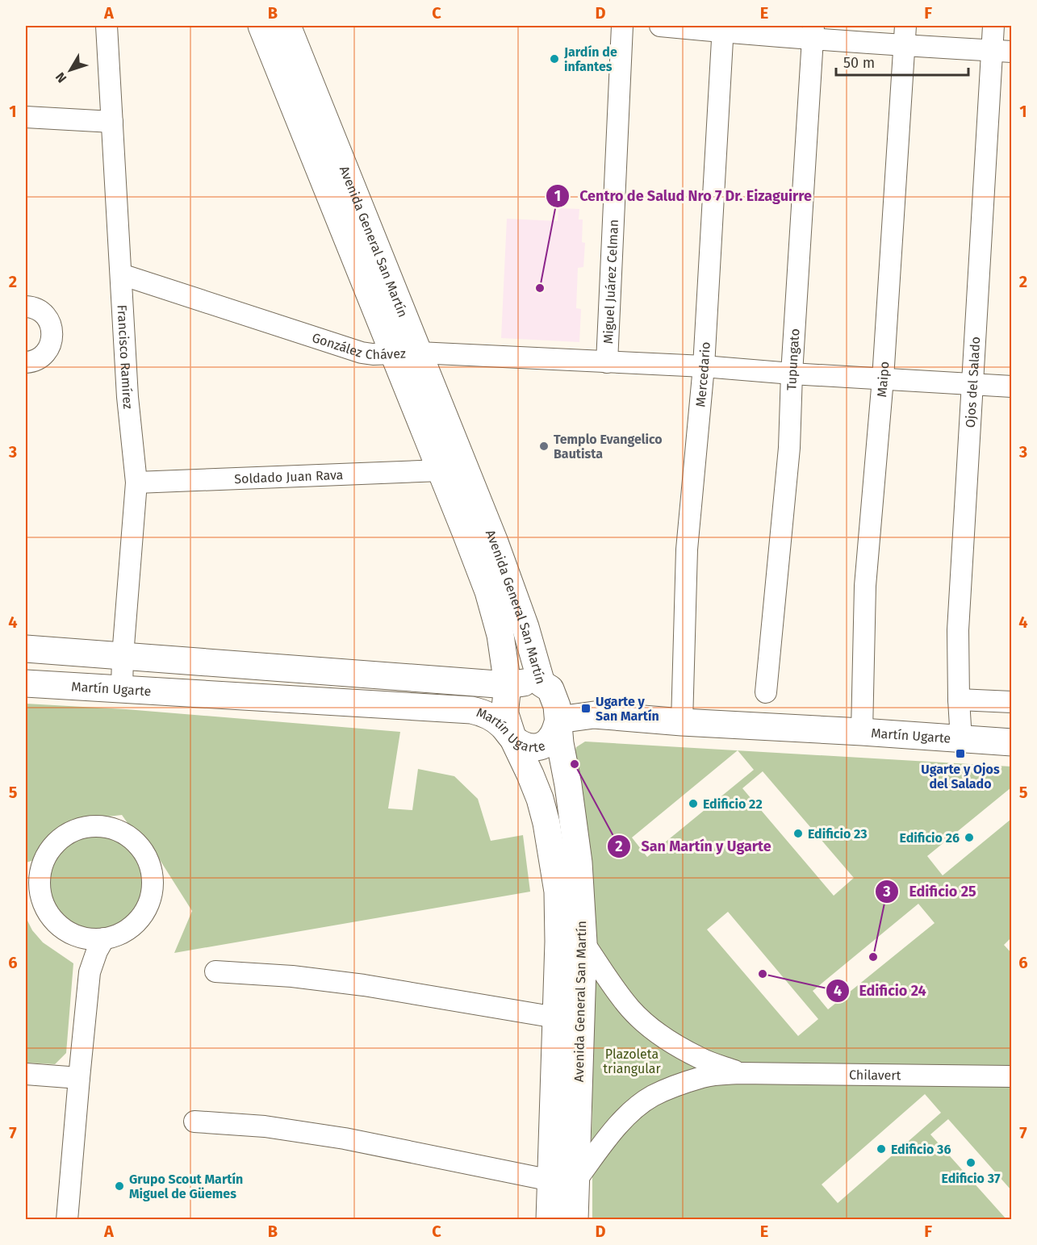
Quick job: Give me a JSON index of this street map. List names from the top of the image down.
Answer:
{
  "streets": {
    "street": [
      "Avenida General San Martín",
      "Miguel Juárez Celman",
      "González Chávez",
      "Francisco Ramírez",
      "Tupungato",
      "Mercedario",
      "Maipo",
      "Ojos del Salado",
      "Soldado Juan Rava",
      "Martín Ugarte",
      "Chilavert"
    ]
  },
  "crossings": [
    ["Avenida General San Martín", "González Chávez"],
    ["Avenida General San Martín", "Soldado Juan Rava"],
    ["Avenida General San Martín", "Martín Ugarte"],
    ["Avenida General San Martín", "Chilavert"],
    ["Miguel Juárez Celman", "González Chávez"],
    ["González Chávez", "Francisco Ramírez"],
    ["González Chávez", "Tupungato"],
    ["González Chávez", "Mercedario"],
    ["González Chávez", "Maipo"],
    ["González Chávez", "Ojos del Salado"],
    ["Francisco Ramírez", "Soldado Juan Rava"],
    ["Francisco Ramírez", "Martín Ugarte"],
    ["Mercedario", "Martín Ugarte"],
    ["Maipo", "Martín Ugarte"],
    ["Ojos del Salado", "Martín Ugarte"]
  ],
  "parks": ["Plazoleta triangular"],
  "places": {
    "other": [
      "Jardín de infantes",
      "Centro de Salud Nro 7 Dr. Eizaguirre",
      "Templo Evangelico Bautista",
      "San Martín y Ugarte",
      "Edificio 22",
      "Edificio 23",
      "Edificio 26",
      "Edificio 25",
      "Edificio 24",
      "Edificio 36",
      "Edificio 37",
      "Grupo Scout Martín Miguel de Güemes"
    ],
    "transit": ["Ugarte y San Martín", "Ugarte y Ojos del Salado"]
  },
  "scale_bar": "50 m",
  "north": "bottom left",
  "grid": {
    "columns": [
      "A",
      "B",
      "C",
      "D",
      "E",
      "F"
    ],
    "rows": [
      "1",
      "2",
      "3",
      "4",
      "5",
      "6",
      "7"
    ]
  }
}
